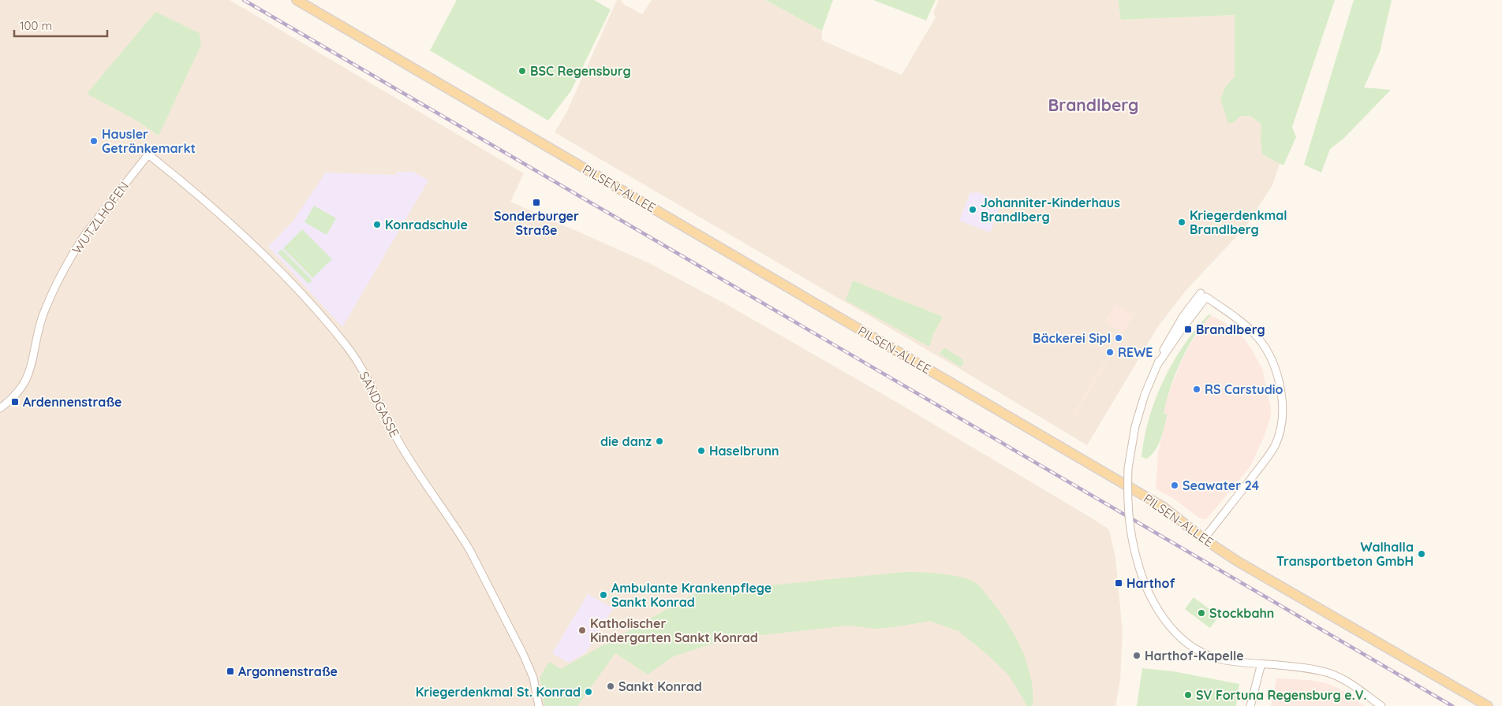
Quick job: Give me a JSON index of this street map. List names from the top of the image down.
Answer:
{
  "streets": {
    "main road": ["PILSEN-ALLEE"],
    "street": ["WUTZLHOFEN", "SANDGASSE"]
  },
  "crossings": [
    ["WUTZLHOFEN", "SANDGASSE"]
  ],
  "districts": ["Brandlberg"],
  "places": {
    "other": [
      "BSC Regensburg",
      "Hausler Getränkemarkt",
      "Johanniter-Kinderhaus Brandlberg",
      "Kriegerdenkmal Brandlberg",
      "Konradschule",
      "Bäckerei Sipl",
      "REWE",
      "RS Carstudio",
      "die danz",
      "Haselbrunn",
      "Seawater 24",
      "Walhalla Transportbeton GmbH",
      "Ambulante Krankenpflege Sankt Konrad",
      "Stockbahn",
      "Katholischer Kindergarten Sankt Konrad",
      "Harthof-Kapelle",
      "Sankt Konrad",
      "Kriegerdenkmal St. Konrad",
      "SV Fortuna Regensburg e.V."
    ],
    "transit": [
      "Sonderburger Straße",
      "Brandlberg",
      "Ardennenstraße",
      "Harthof",
      "Argonnenstraße"
    ]
  },
  "scale_bar": "100 m"
}
